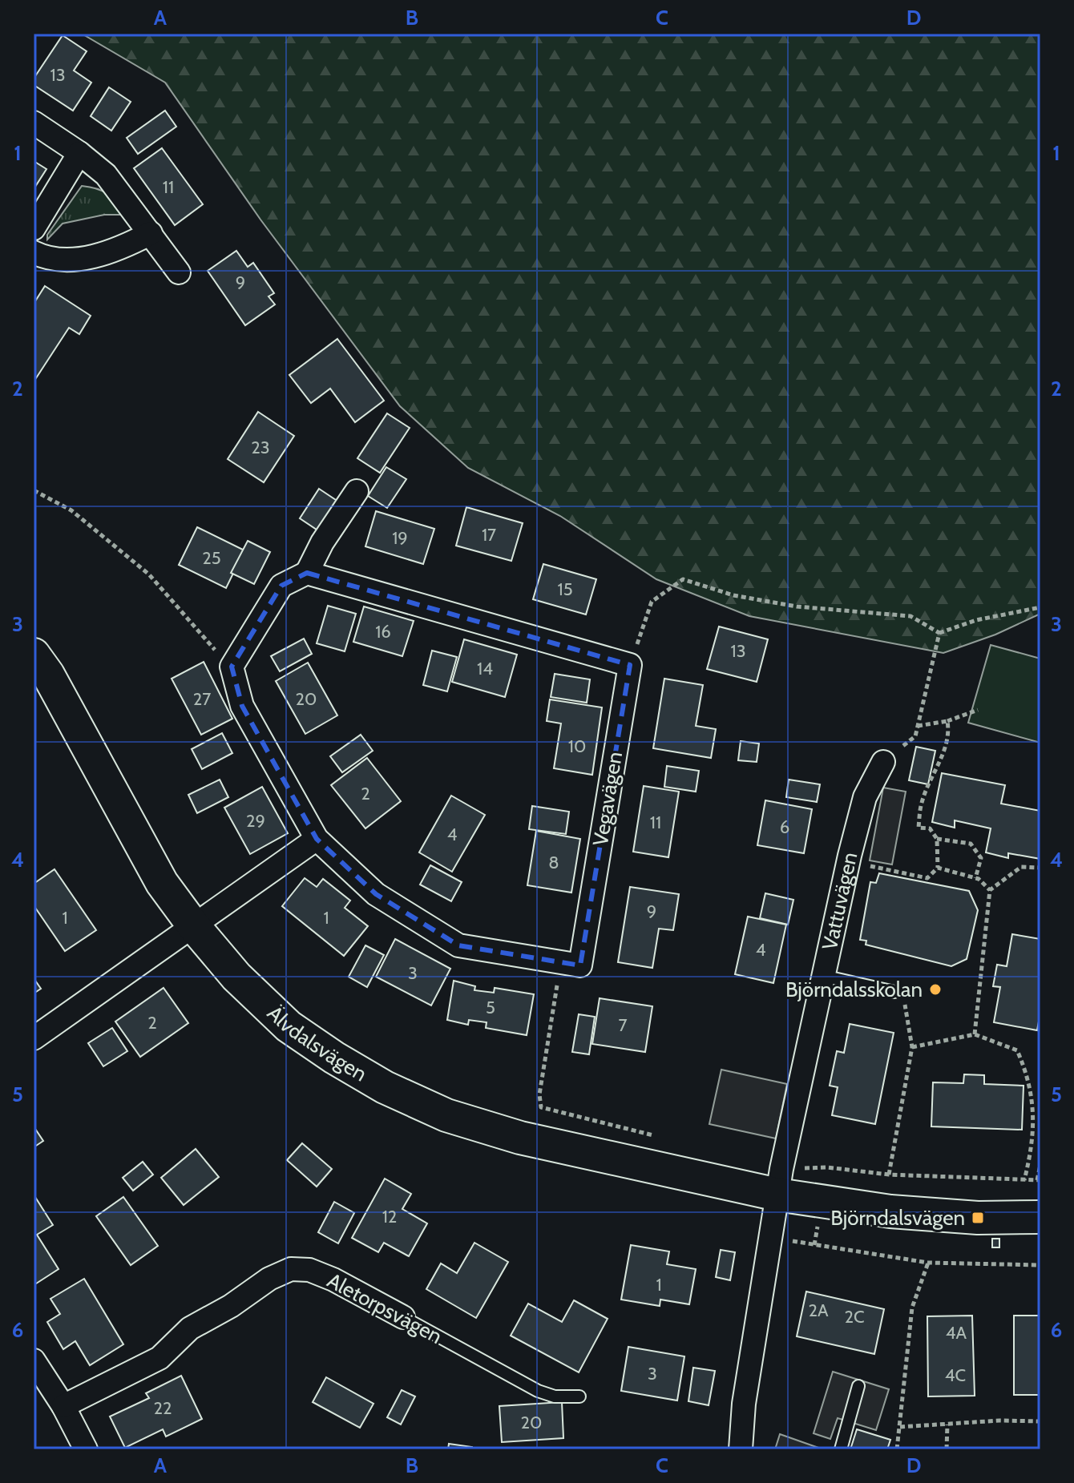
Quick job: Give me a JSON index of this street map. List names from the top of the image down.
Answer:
{
  "streets": {
    "street": [
      "Vegavägen",
      "Vattuvägen",
      "Älvdalsvägen",
      "Aletorpsvägen"
    ]
  },
  "crossings": [
    ["Vattuvägen", "Älvdalsvägen"]
  ],
  "places": {
    "other": ["Björndalsskolan"],
    "transit": ["Björndalsvägen"]
  },
  "house_numbers": [
    "13",
    "11",
    "9",
    "23",
    "17",
    "19",
    "25",
    "15",
    "16",
    "13",
    "14",
    "27",
    "20",
    "10",
    "2",
    "29",
    "11",
    "6",
    "4",
    "8",
    "9",
    "1",
    "1",
    "4",
    "3",
    "5",
    "2",
    "7",
    "12",
    "1",
    "2A",
    "2C",
    "4A",
    "3",
    "4C",
    "22",
    "20"
  ],
  "grid": {
    "columns": [
      "A",
      "B",
      "C",
      "D"
    ],
    "rows": [
      "1",
      "2",
      "3",
      "4",
      "5",
      "6"
    ]
  }
}
